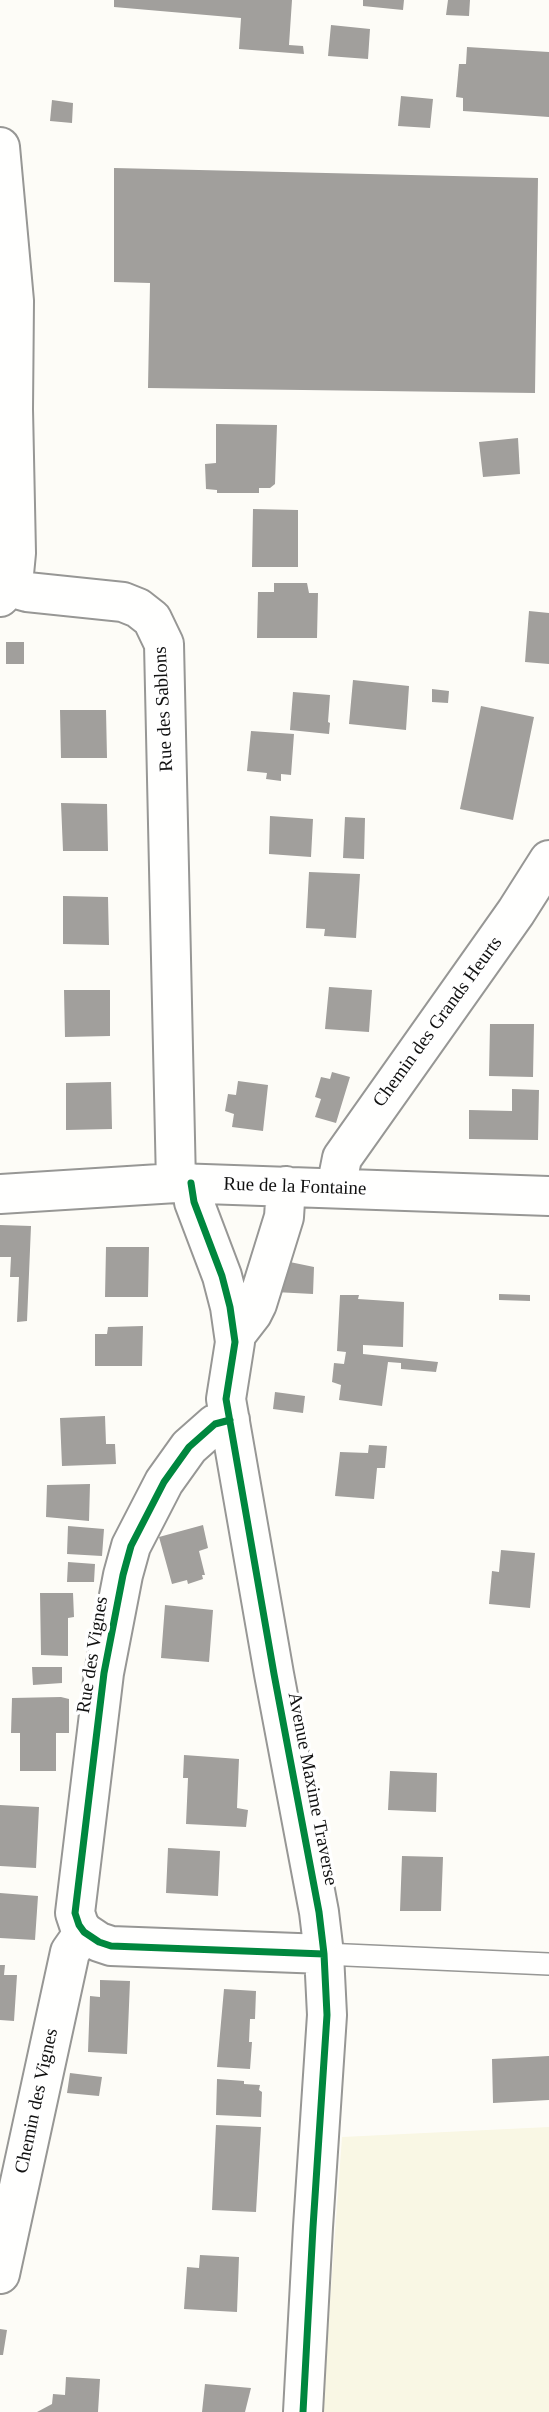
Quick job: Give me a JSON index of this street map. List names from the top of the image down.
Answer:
{
  "streets": {
    "street": [
      "Rue des Sablons",
      "Chemin des Grands Heurts",
      "Rue de la Fontaine",
      "Rue des Vignes",
      "Avenue Maxime Traverse",
      "Chemin des Vignes"
    ]
  },
  "crossings": [
    ["Rue des Sablons", "Rue de la Fontaine"],
    ["Rue des Sablons", "Avenue Maxime Traverse"],
    ["Chemin des Grands Heurts", "Rue de la Fontaine"],
    ["Rue de la Fontaine", "Avenue Maxime Traverse"],
    ["Rue des Vignes", "Avenue Maxime Traverse"],
    ["Rue des Vignes", "Chemin des Vignes"]
  ]
}
